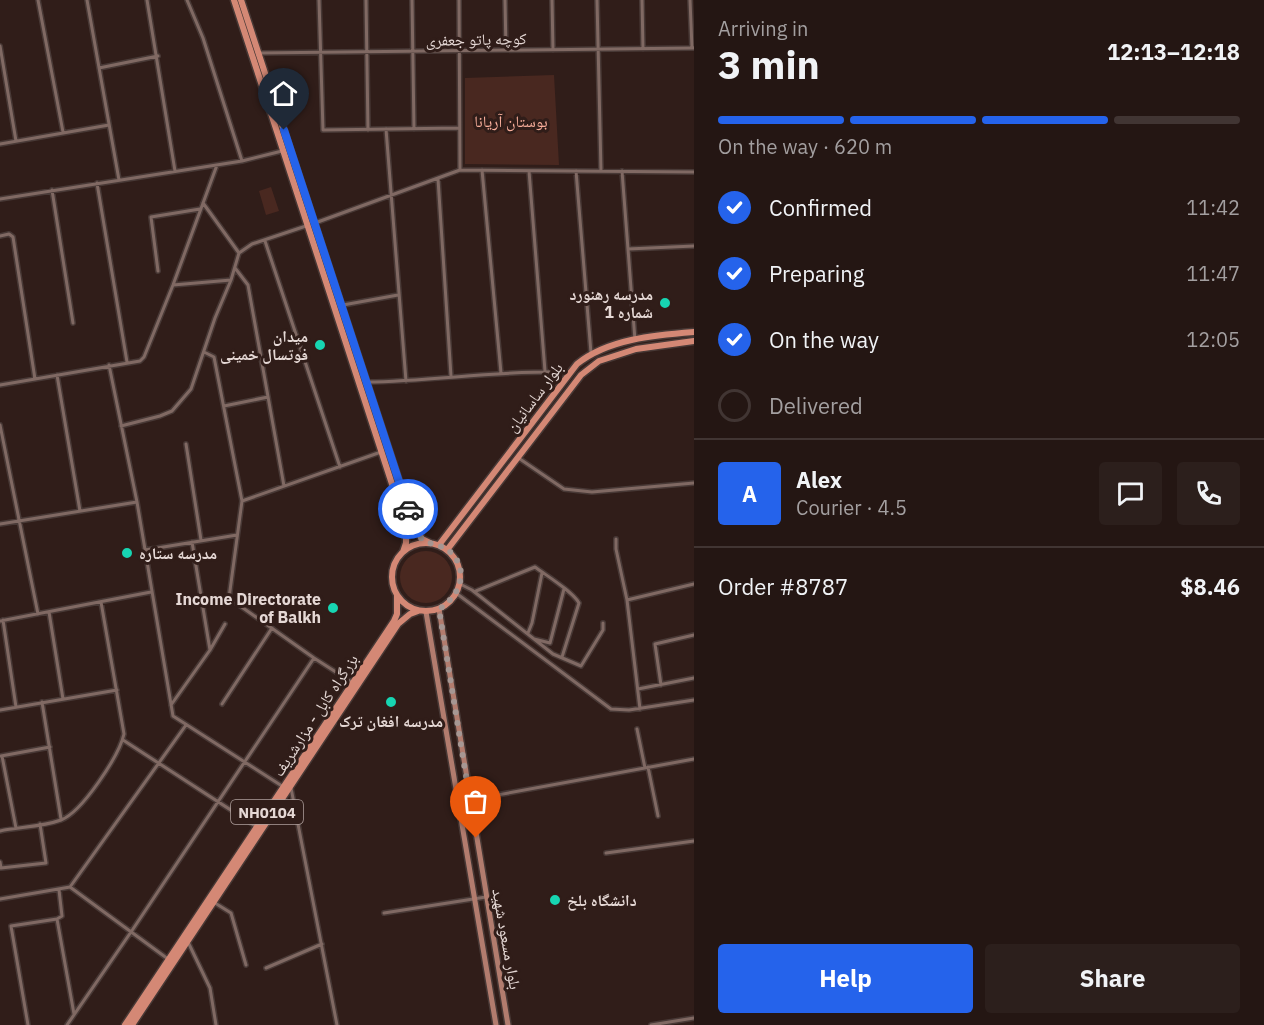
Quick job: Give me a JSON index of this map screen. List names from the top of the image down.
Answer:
{
  "streets": {
    "highway": ["بلوار ساسانیان", "بزرگراه کابل - مزارشریف", "NH0104"],
    "main road": ["بلوار مسعود شهید"],
    "street": ["کوچه پاتو جعفری"]
  },
  "crossings": [
    ["کوچه پاتو جعفری", "NH0104"],
    ["بلوار ساسانیان", "بزرگراه کابل - مزارشریف"],
    ["بلوار ساسانیان", "NH0104"],
    ["بلوار ساسانیان", "بلوار مسعود شهید"],
    ["بزرگراه کابل - مزارشریف", "NH0104"],
    ["بزرگراه کابل - مزارشریف", "بلوار مسعود شهید"],
    ["NH0104", "بلوار مسعود شهید"]
  ],
  "parks": ["بوستان آریانا"],
  "places": [
    "مدرسه رهنورد شماره 1",
    "میدان فوتسال خمینی",
    "مدرسه ستاره",
    "Income Directorate of Balkh",
    "مدرسه افغان ترک",
    "دانشگاه بلخ"
  ],
  "page": {
    "heading": ["3 min", "Arriving in", "12:13–12:18"],
    "panel": [
      "Alex",
      "Courier · 4.5",
      "Order #8787",
      "$8.46"
    ],
    "bar": "On the way · 620 m",
    "list": [
      ["Confirmed", "11:42"],
      ["Preparing", "11:47"],
      ["On the way", "12:05"],
      "Delivered"
    ],
    "round": "A",
    "buttons": ["Help", "Share"]
  }
}
